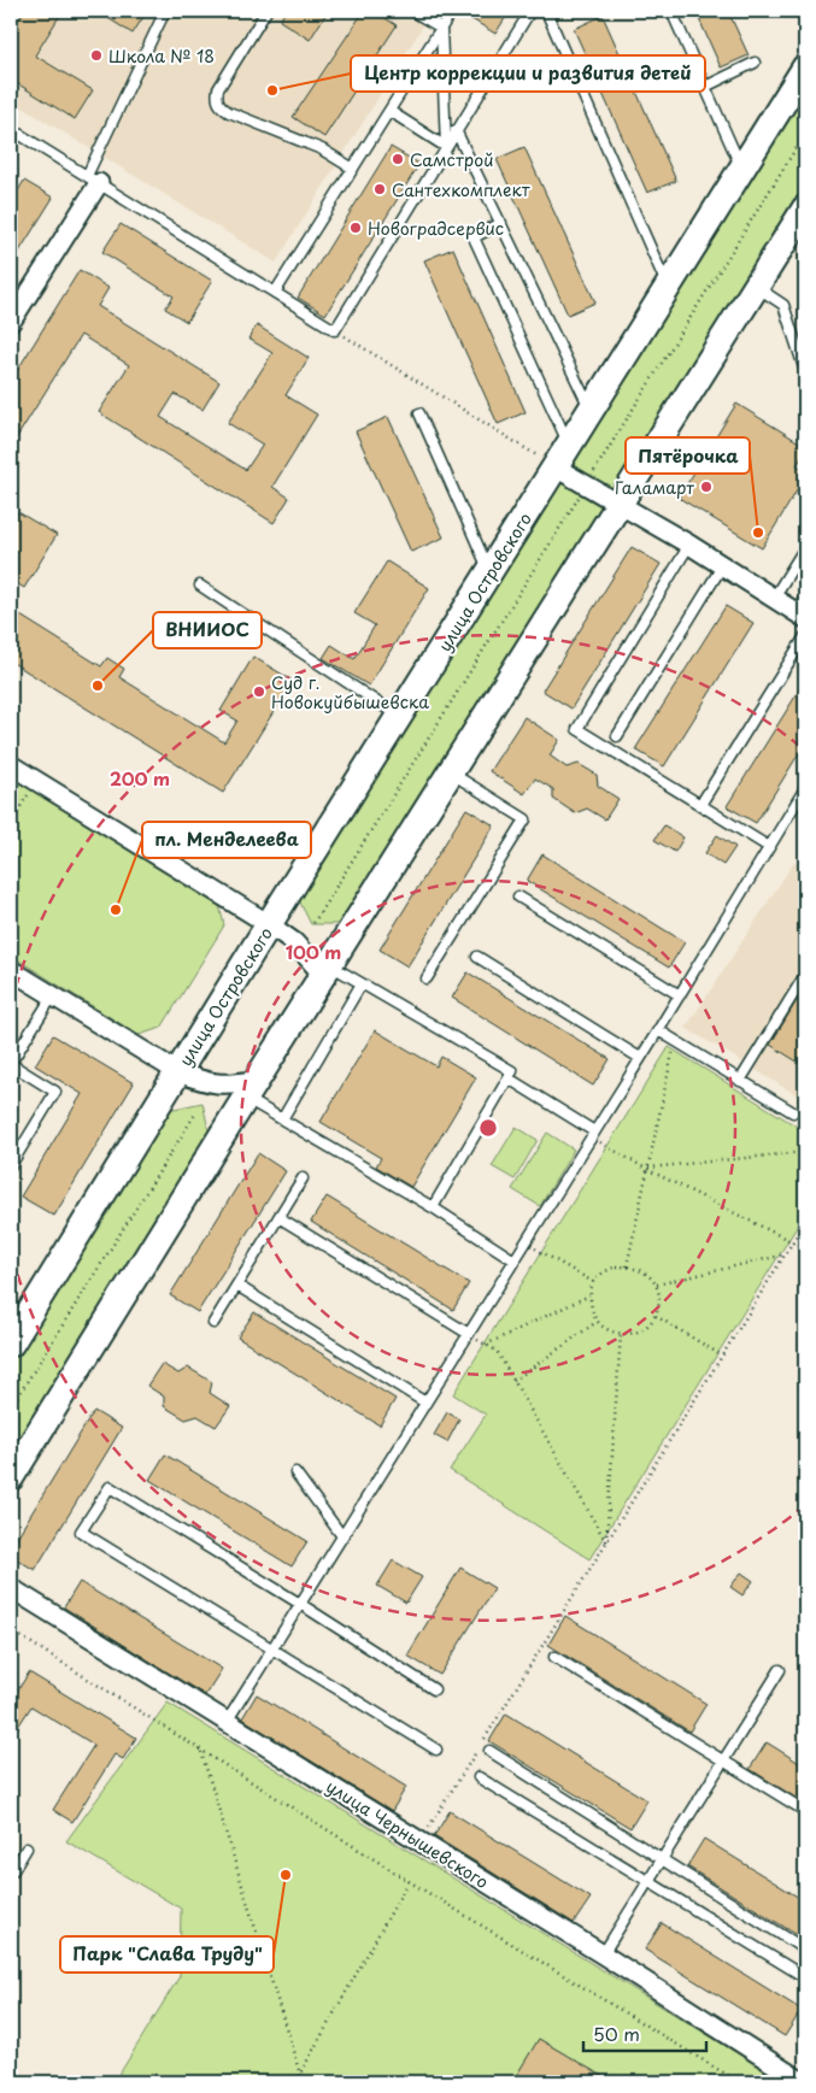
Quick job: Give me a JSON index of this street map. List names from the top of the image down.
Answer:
{
  "streets": {
    "main road": ["улица Островского"],
    "street": ["улица Чернышевского"]
  },
  "places": [
    "Школа № 18",
    "Центр коррекции и развития детей",
    "Самстрой",
    "Сантехкомплект",
    "Новоградсервис",
    "Галамарт",
    "Пятёрочка",
    "ВНИИОС",
    "Суд г. Новокуйбышевска",
    "пл. Менделеева",
    "Парк \"Слава Труду\""
  ],
  "scale_bar": "50 m",
  "rings": ["200 m", "100 m"]
}
